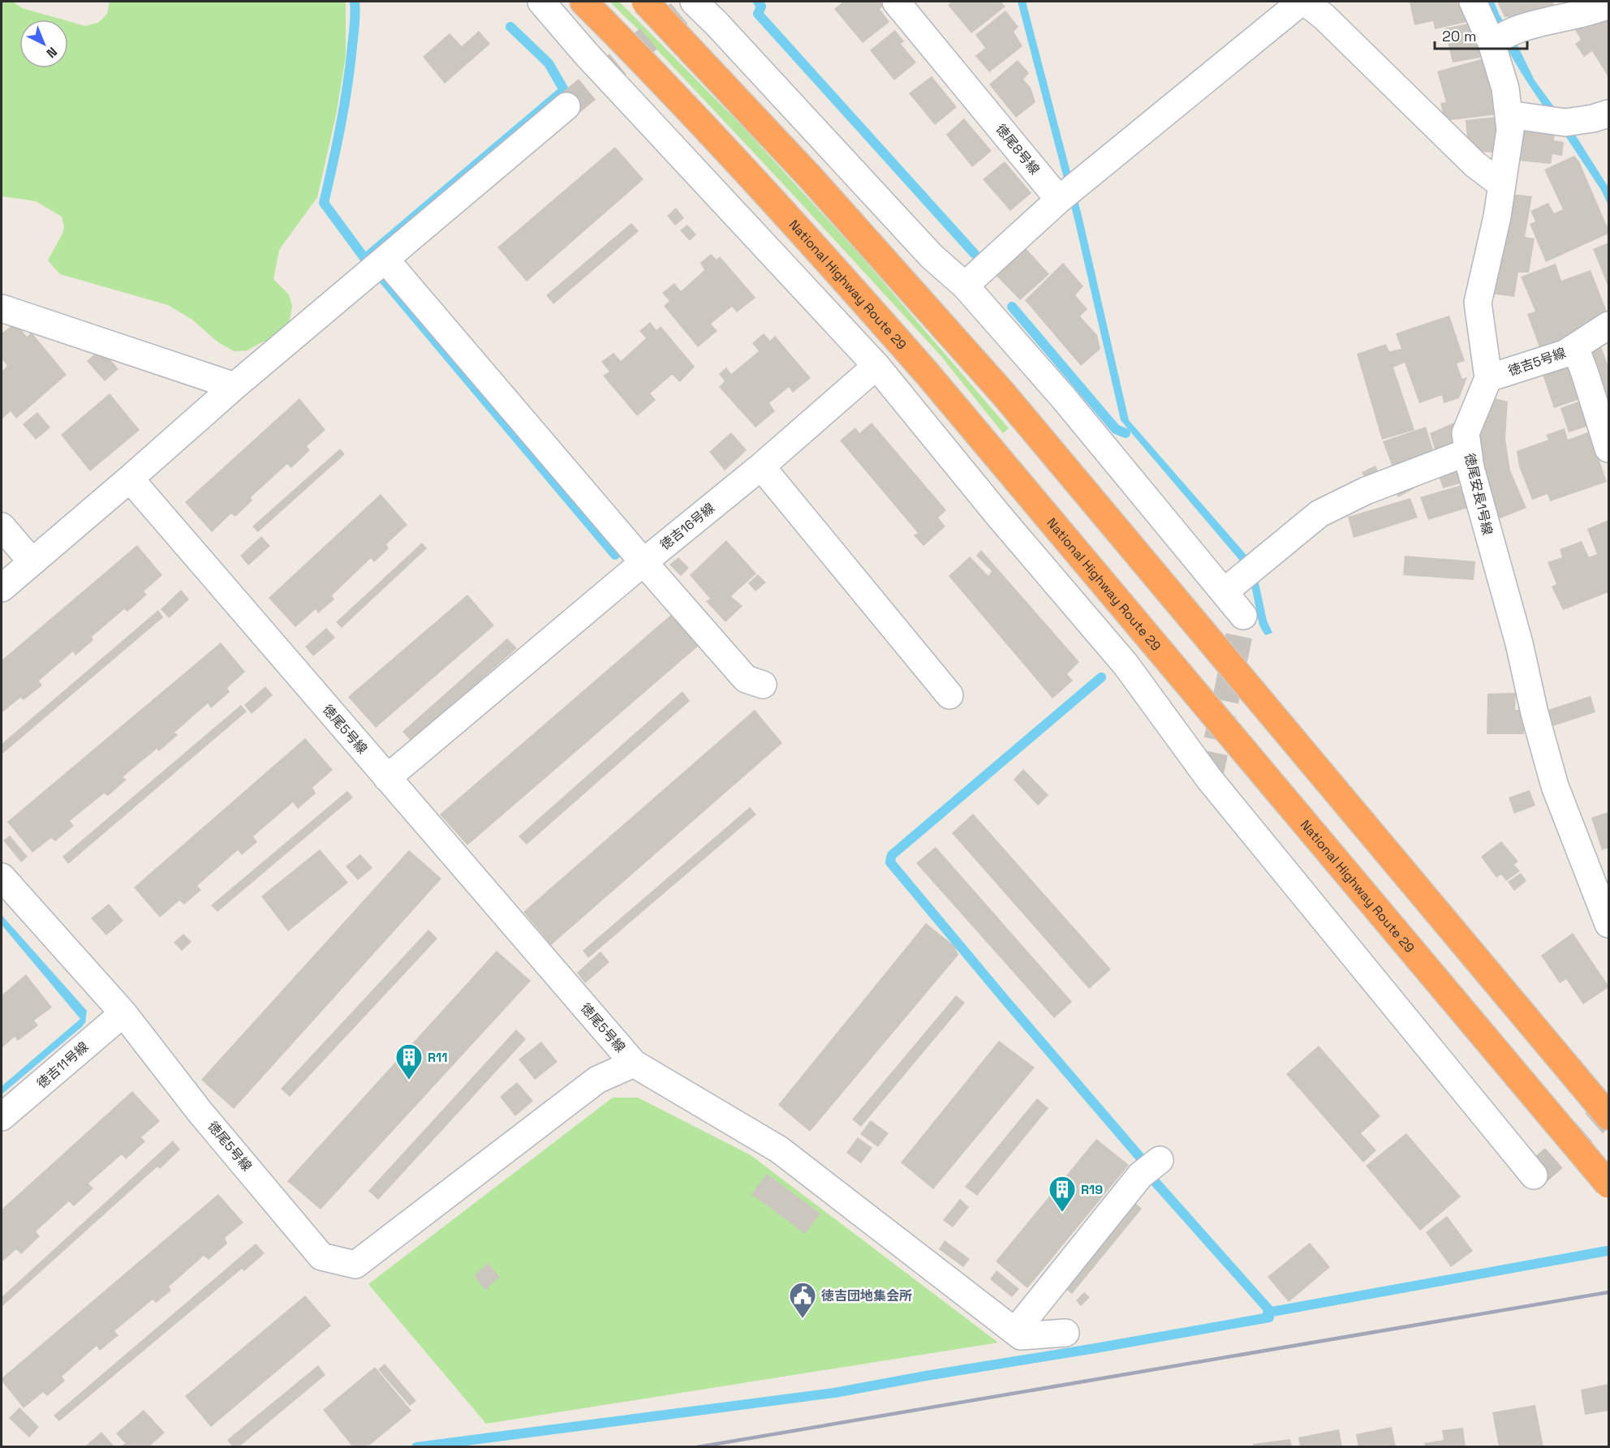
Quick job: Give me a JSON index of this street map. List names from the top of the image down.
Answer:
{
  "streets": {
    "highway": ["National Highway Route 29"],
    "street": [
      "徳尾8号線",
      "徳吉5号線",
      "徳尾安長1号線",
      "徳吉16号線",
      "徳尾5号線",
      "徳吉11号線"
    ]
  },
  "crossings": [
    ["徳吉5号線", "徳尾安長1号線"],
    ["徳吉16号線", "徳尾5号線"],
    ["徳尾5号線", "徳吉11号線"]
  ],
  "places": {
    "building": ["R11", "R19"],
    "public building": ["徳吉団地集会所"]
  },
  "scale_bar": "20 m",
  "north": "bottom right"
}
